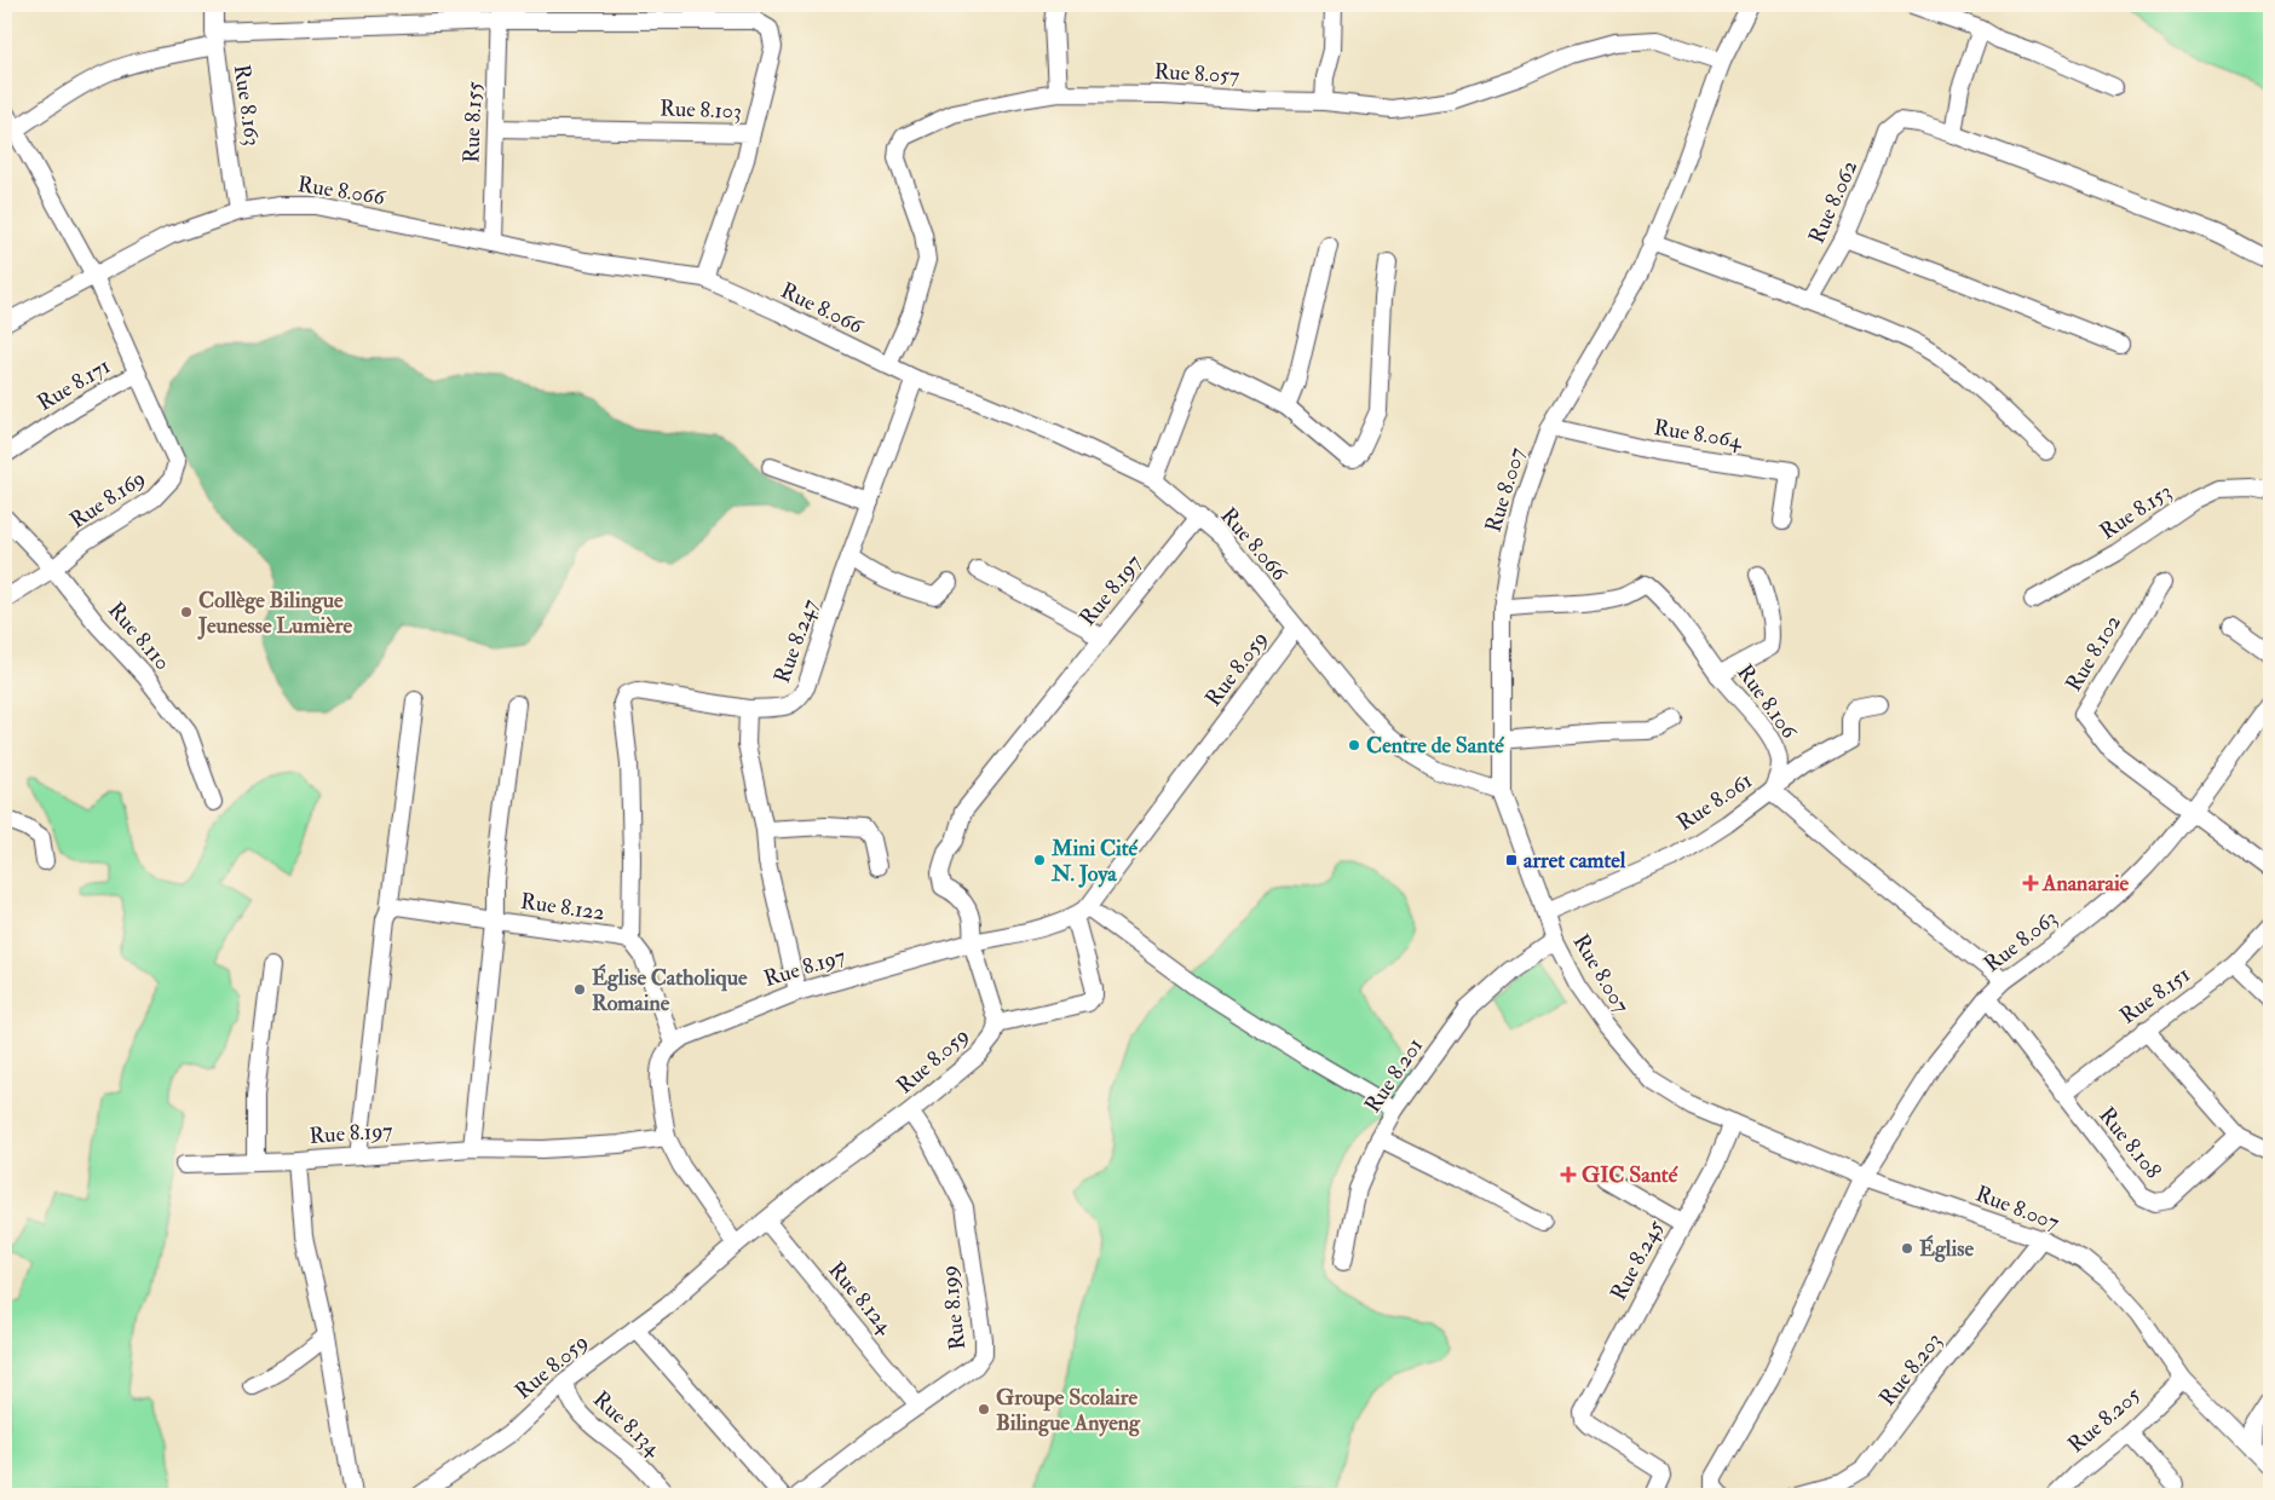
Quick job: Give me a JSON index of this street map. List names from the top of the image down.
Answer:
{
  "streets": {
    "street": [
      "Rue 8.057",
      "Rue 8.163",
      "Rue 8.103",
      "Rue 8.155",
      "Rue 8.066",
      "Rue 8.062",
      "Rue 8.171",
      "Rue 8.064",
      "Rue 8.007",
      "Rue 8.169",
      "Rue 8.153",
      "Rue 8.197",
      "Rue 8.110",
      "Rue 8.247",
      "Rue 8.102",
      "Rue 8.059",
      "Rue 8.106",
      "Rue 8.061",
      "Rue 8.122",
      "Rue 8.063",
      "Rue 8.151",
      "Rue 8.201",
      "Rue 8.108",
      "Rue 8.245",
      "Rue 8.124",
      "Rue 8.199",
      "Rue 8.203",
      "Rue 8.205",
      "Rue 8.134"
    ]
  },
  "crossings": [
    ["Rue 8.057", "Rue 8.066"],
    ["Rue 8.057", "Rue 8.007"],
    ["Rue 8.163", "Rue 8.066"],
    ["Rue 8.103", "Rue 8.155"],
    ["Rue 8.103", "Rue 8.066"],
    ["Rue 8.155", "Rue 8.066"],
    ["Rue 8.066", "Rue 8.007"],
    ["Rue 8.066", "Rue 8.169"],
    ["Rue 8.066", "Rue 8.197"],
    ["Rue 8.066", "Rue 8.247"],
    ["Rue 8.066", "Rue 8.059"],
    ["Rue 8.171", "Rue 8.169"],
    ["Rue 8.064", "Rue 8.007"],
    ["Rue 8.007", "Rue 8.106"],
    ["Rue 8.007", "Rue 8.061"],
    ["Rue 8.007", "Rue 8.063"],
    ["Rue 8.007", "Rue 8.201"],
    ["Rue 8.007", "Rue 8.245"],
    ["Rue 8.007", "Rue 8.203"],
    ["Rue 8.007", "Rue 8.205"],
    ["Rue 8.169", "Rue 8.110"],
    ["Rue 8.197", "Rue 8.059"],
    ["Rue 8.197", "Rue 8.122"],
    ["Rue 8.247", "Rue 8.122"],
    ["Rue 8.102", "Rue 8.063"],
    ["Rue 8.059", "Rue 8.124"],
    ["Rue 8.059", "Rue 8.199"],
    ["Rue 8.059", "Rue 8.134"],
    ["Rue 8.106", "Rue 8.061"],
    ["Rue 8.063", "Rue 8.108"],
    ["Rue 8.151", "Rue 8.108"],
    ["Rue 8.124", "Rue 8.199"]
  ],
  "places": {
    "other": [
      "Collège Bilingue Jeunesse Lumière",
      "Centre de Santé",
      "Mini Cité N. Joya",
      "Église Catholique Romaine",
      "Église",
      "Groupe Scolaire Bilingue Anyeng"
    ],
    "transit": ["arret camtel"],
    "health": ["Ananaraie", "GIC Santé"]
  }
}
